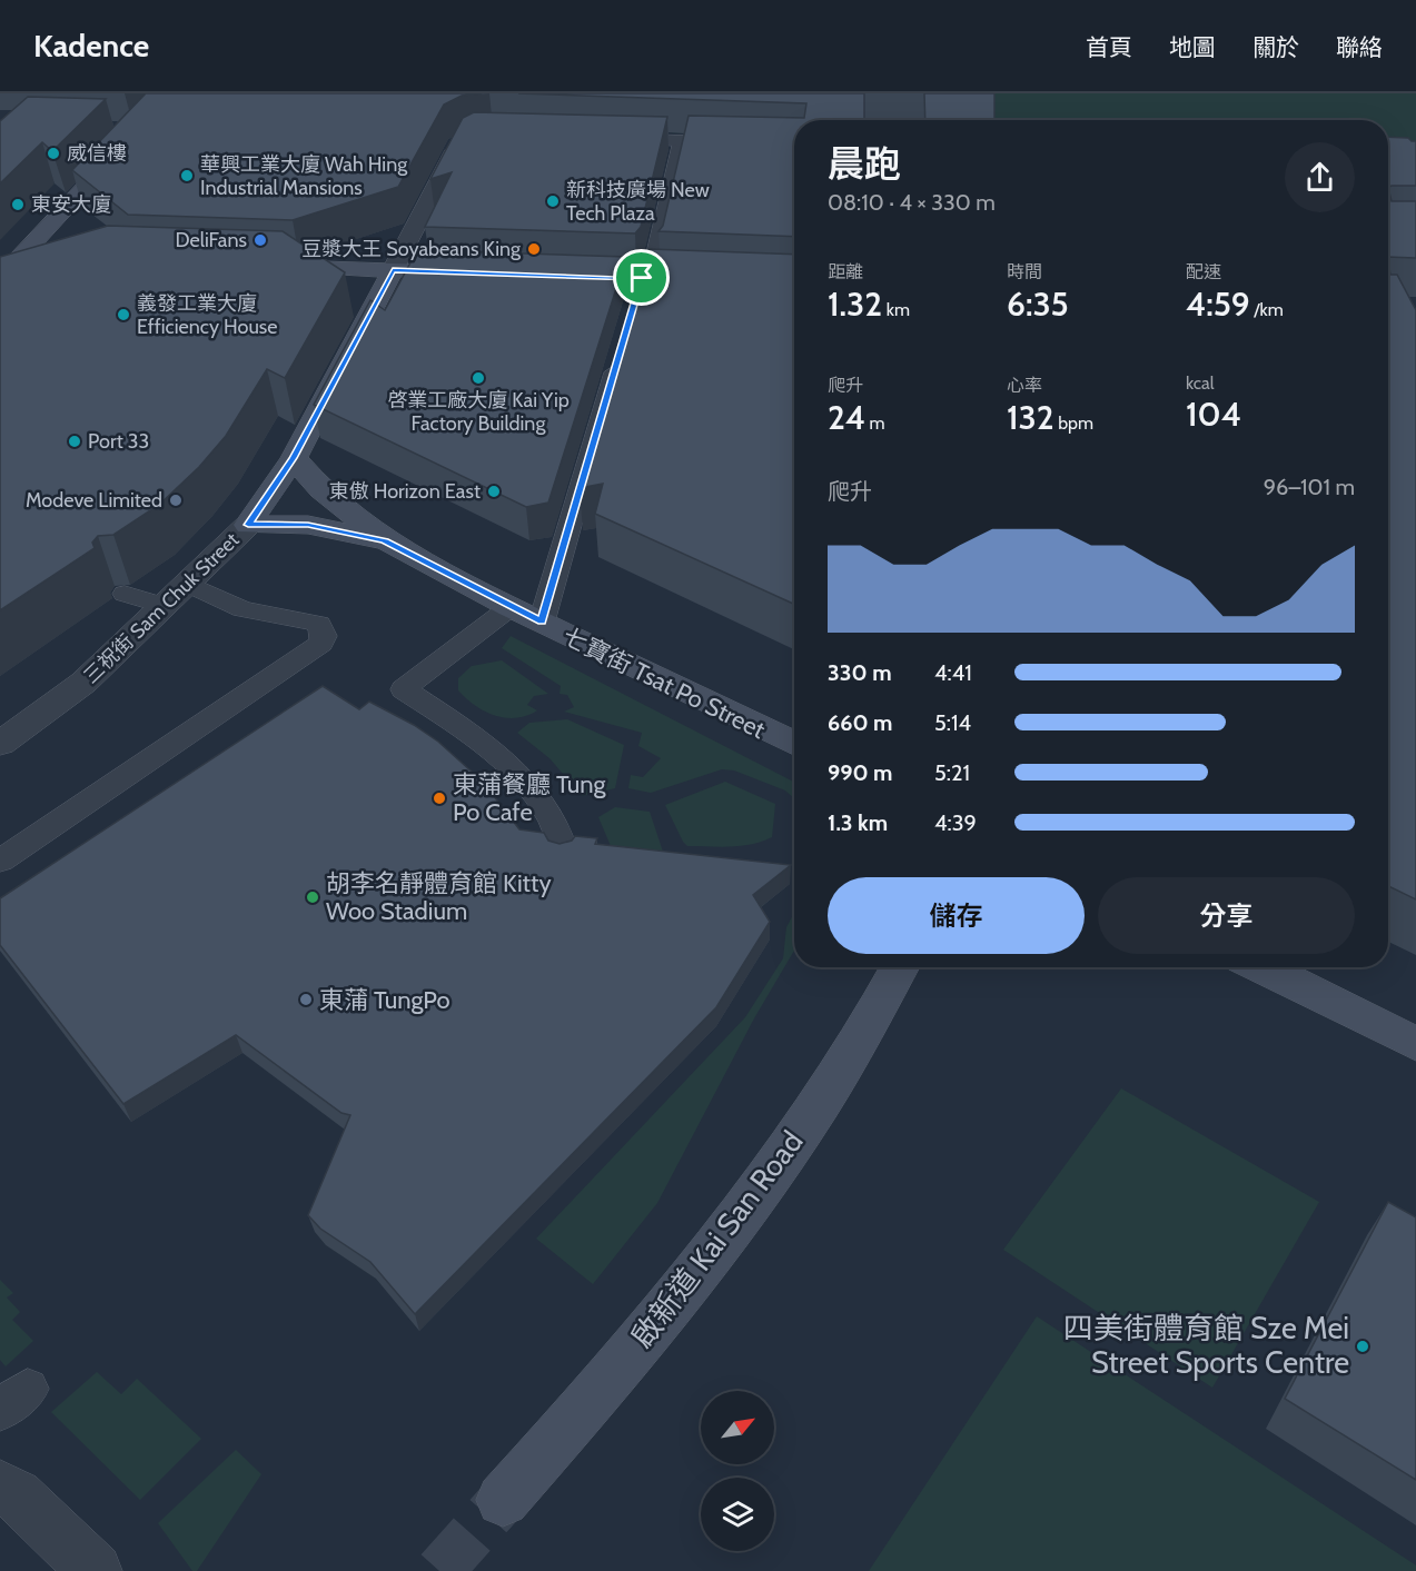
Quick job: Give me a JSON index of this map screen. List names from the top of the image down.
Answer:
{
  "streets": {
    "street": ["三祝街 Sam Chuk Street", "七寶街 Tsat Po Street", "啟新道 Kai San Road"]
  },
  "crossings": [
    ["三祝街 Sam Chuk Street", "七寶街 Tsat Po Street"]
  ],
  "places": [
    "威信樓",
    "華興工業大廈 Wah Hing Industrial Mansions",
    "新科技廣場 New Tech Plaza",
    "東安大廈",
    "DeliFans",
    "豆漿大王 Soyabeans King",
    "義發工業大廈 Efficiency House",
    "啓業工廠大廈 Kai Yip Factory Building",
    "Port 33",
    "東傲 Horizon East",
    "Modeve Limited",
    "東蒲餐廳 Tung Po Cafe",
    "胡李名靜體育館 Kitty Woo Stadium",
    "東蒲 TungPo",
    "四美街體育館 Sze Mei Street Sports Centre"
  ],
  "north": "top right",
  "page": {
    "header": "Kadence",
    "nav": [
      "首頁",
      "地圖",
      "關於",
      "聯絡"
    ],
    "heading": ["晨跑", "08:10 · 4 × 330 m"],
    "stats": [
      ["距離", "1.32 km"],
      ["時間", "6:35"],
      ["配速", "4:59 /km"],
      ["爬升", "24 m"],
      ["心率", "132 bpm"],
      ["kcal", "104"]
    ],
    "chart": ["爬升", "96–101 m"],
    "list": [
      {
        "name": "330 m",
        "note": "4:41"
      },
      {
        "name": "660 m",
        "note": "5:14"
      },
      {
        "name": "990 m",
        "note": "5:21"
      },
      {
        "name": "1.3 km",
        "note": "4:39"
      }
    ],
    "buttons": ["儲存", "分享"]
  }
}
